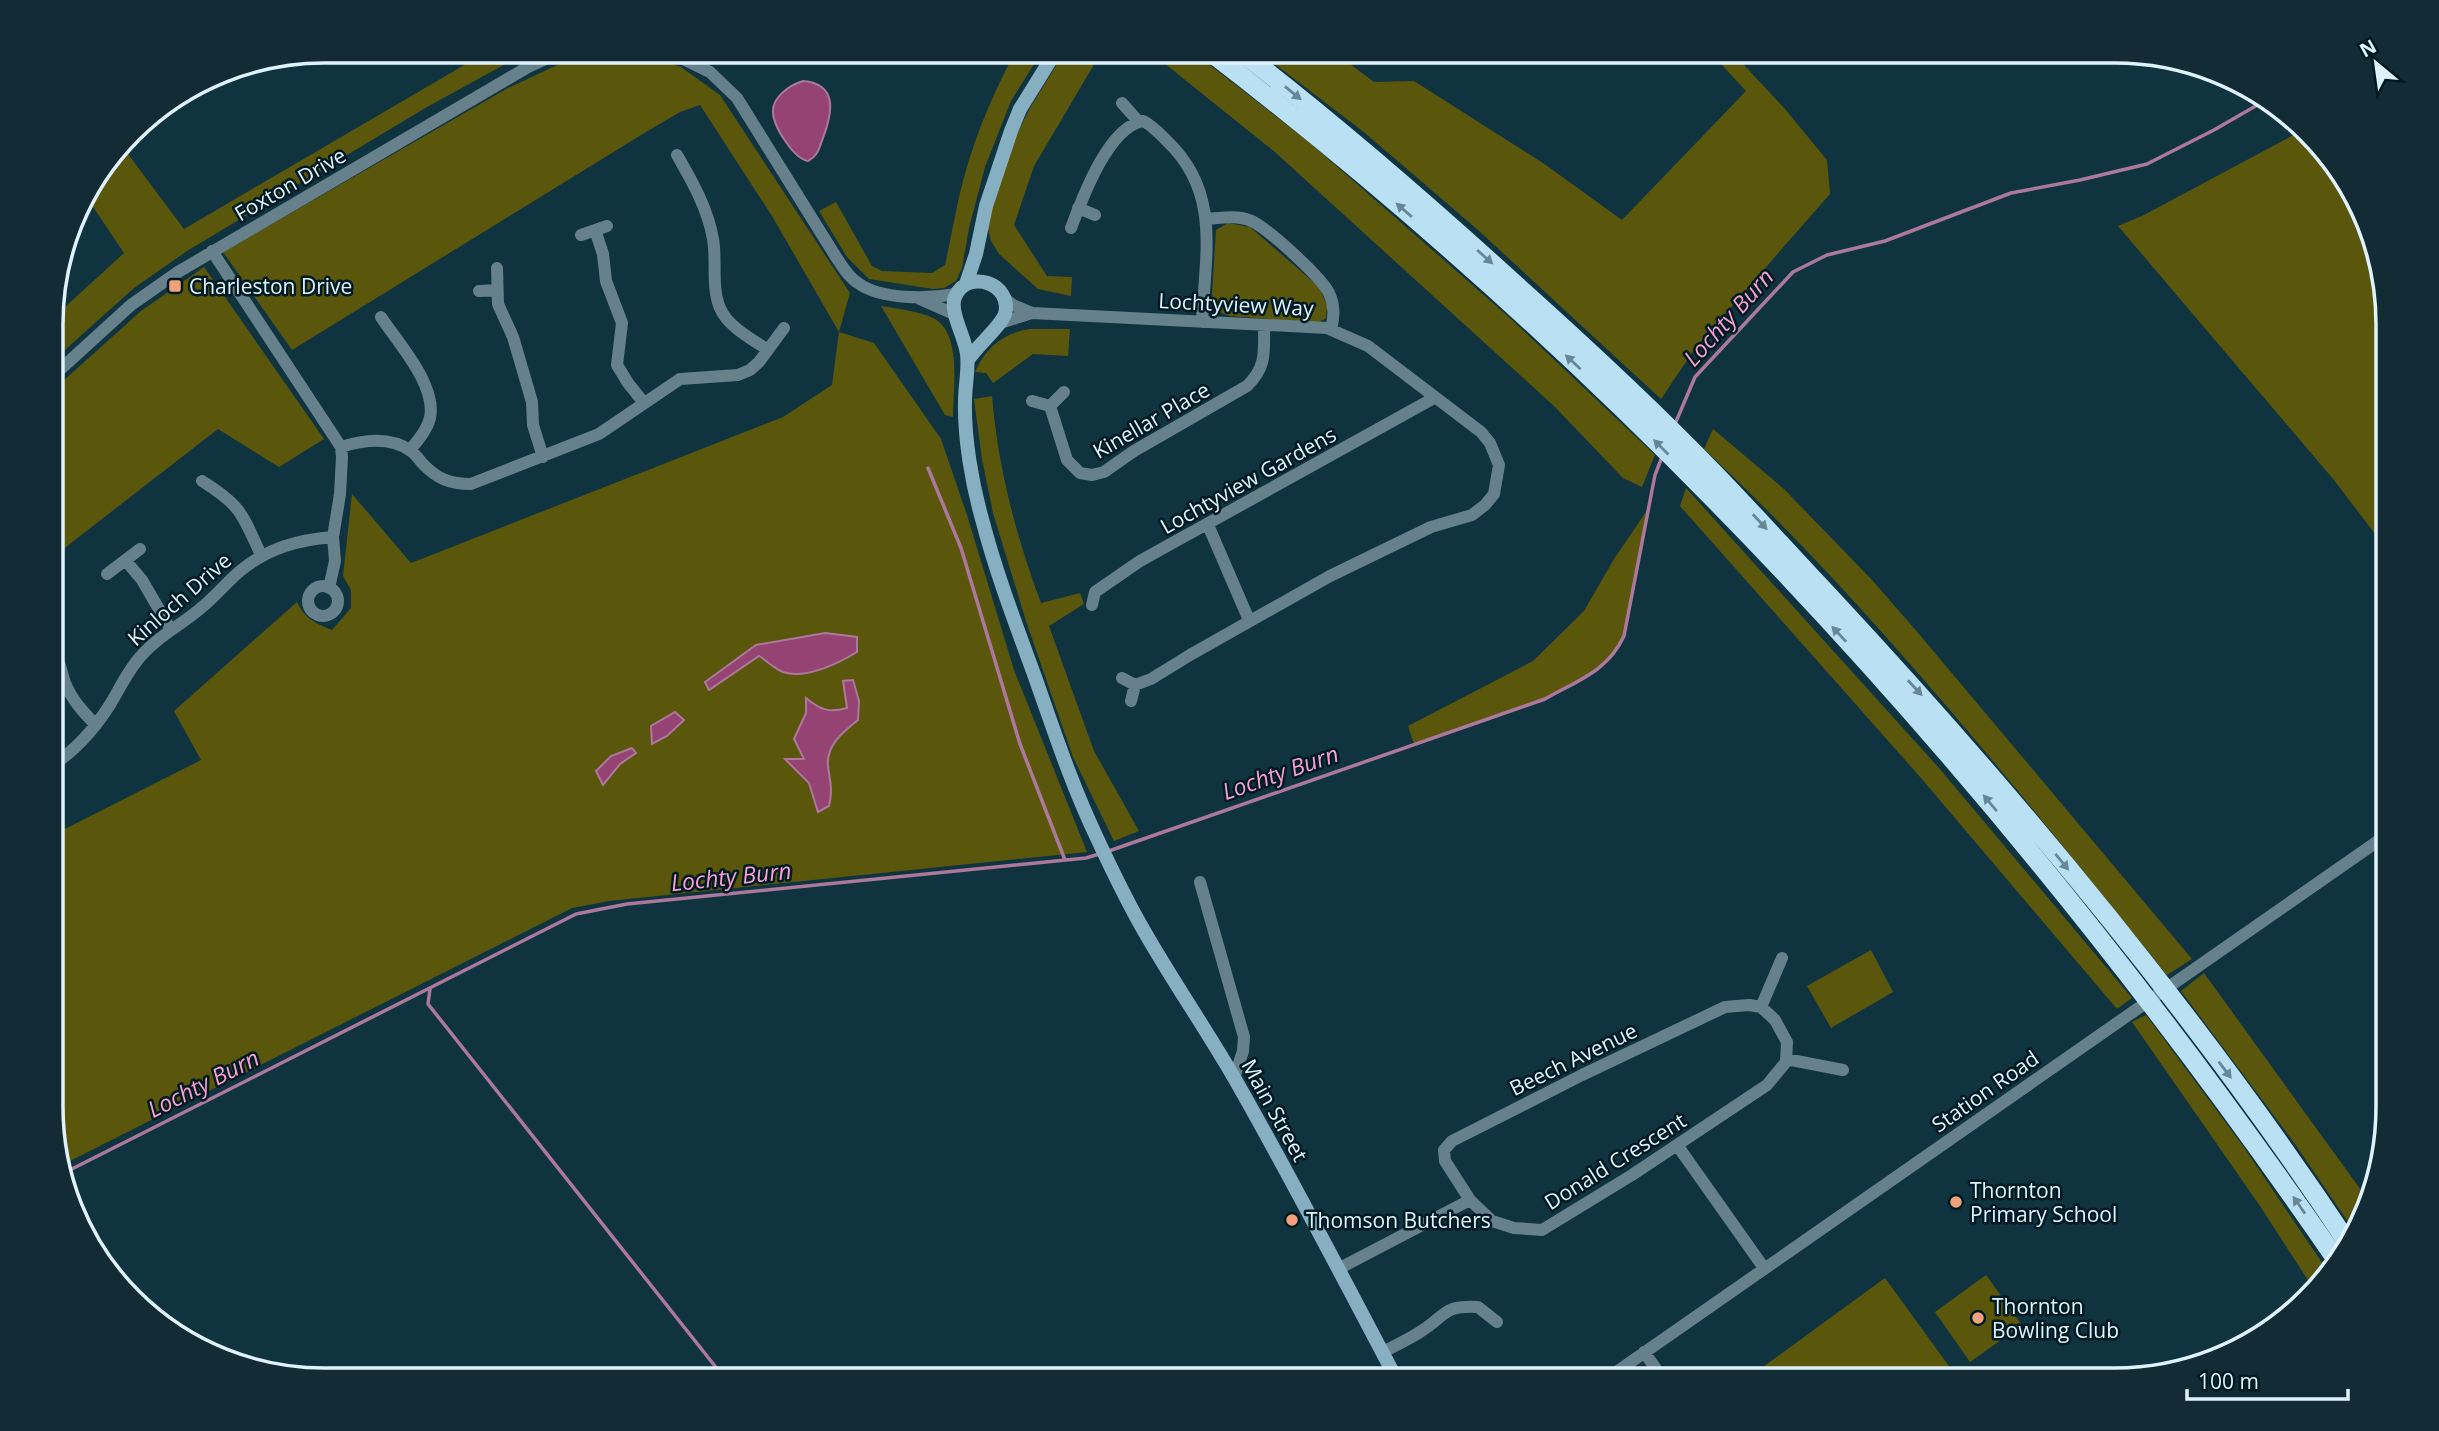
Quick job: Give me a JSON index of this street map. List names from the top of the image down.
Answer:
{
  "streets": {
    "main road": ["Main Street"],
    "street": [
      "Foxton Drive",
      "Lochtyview Way",
      "Kinellar Place",
      "Lochtyview Gardens",
      "Kinloch Drive",
      "Beech Avenue",
      "Station Road",
      "Donald Crescent"
    ]
  },
  "crossings": [
    ["Lochtyview Way", "Kinellar Place"],
    ["Lochtyview Way", "Lochtyview Gardens"],
    ["Beech Avenue", "Donald Crescent"]
  ],
  "water": ["Lochty Burn"],
  "places": {
    "transit": ["Charleston Drive"],
    "other": ["Thornton Primary School", "Thomson Butchers", "Thornton Bowling Club"]
  },
  "scale_bar": "100 m",
  "north": "top left"
}
